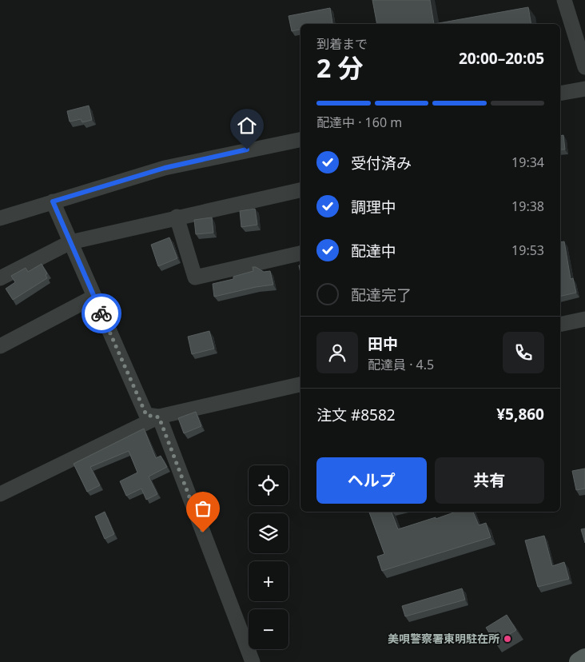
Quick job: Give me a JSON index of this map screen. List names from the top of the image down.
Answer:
{
  "places": ["美唄警察署東明駐在所"],
  "page": {
    "heading": ["2 分", "到着まで", "20:00–20:05"],
    "panel": [
      "田中",
      "配達員 · 4.5",
      "注文 #8582",
      "¥5,860"
    ],
    "bar": "配達中 · 160 m",
    "list": [
      ["受付済み", "19:34"],
      ["調理中", "19:38"],
      ["配達中", "19:53"],
      "配達完了"
    ],
    "buttons": ["ヘルプ", "共有"],
    "map_buttons": ["+", "−"]
  }
}
